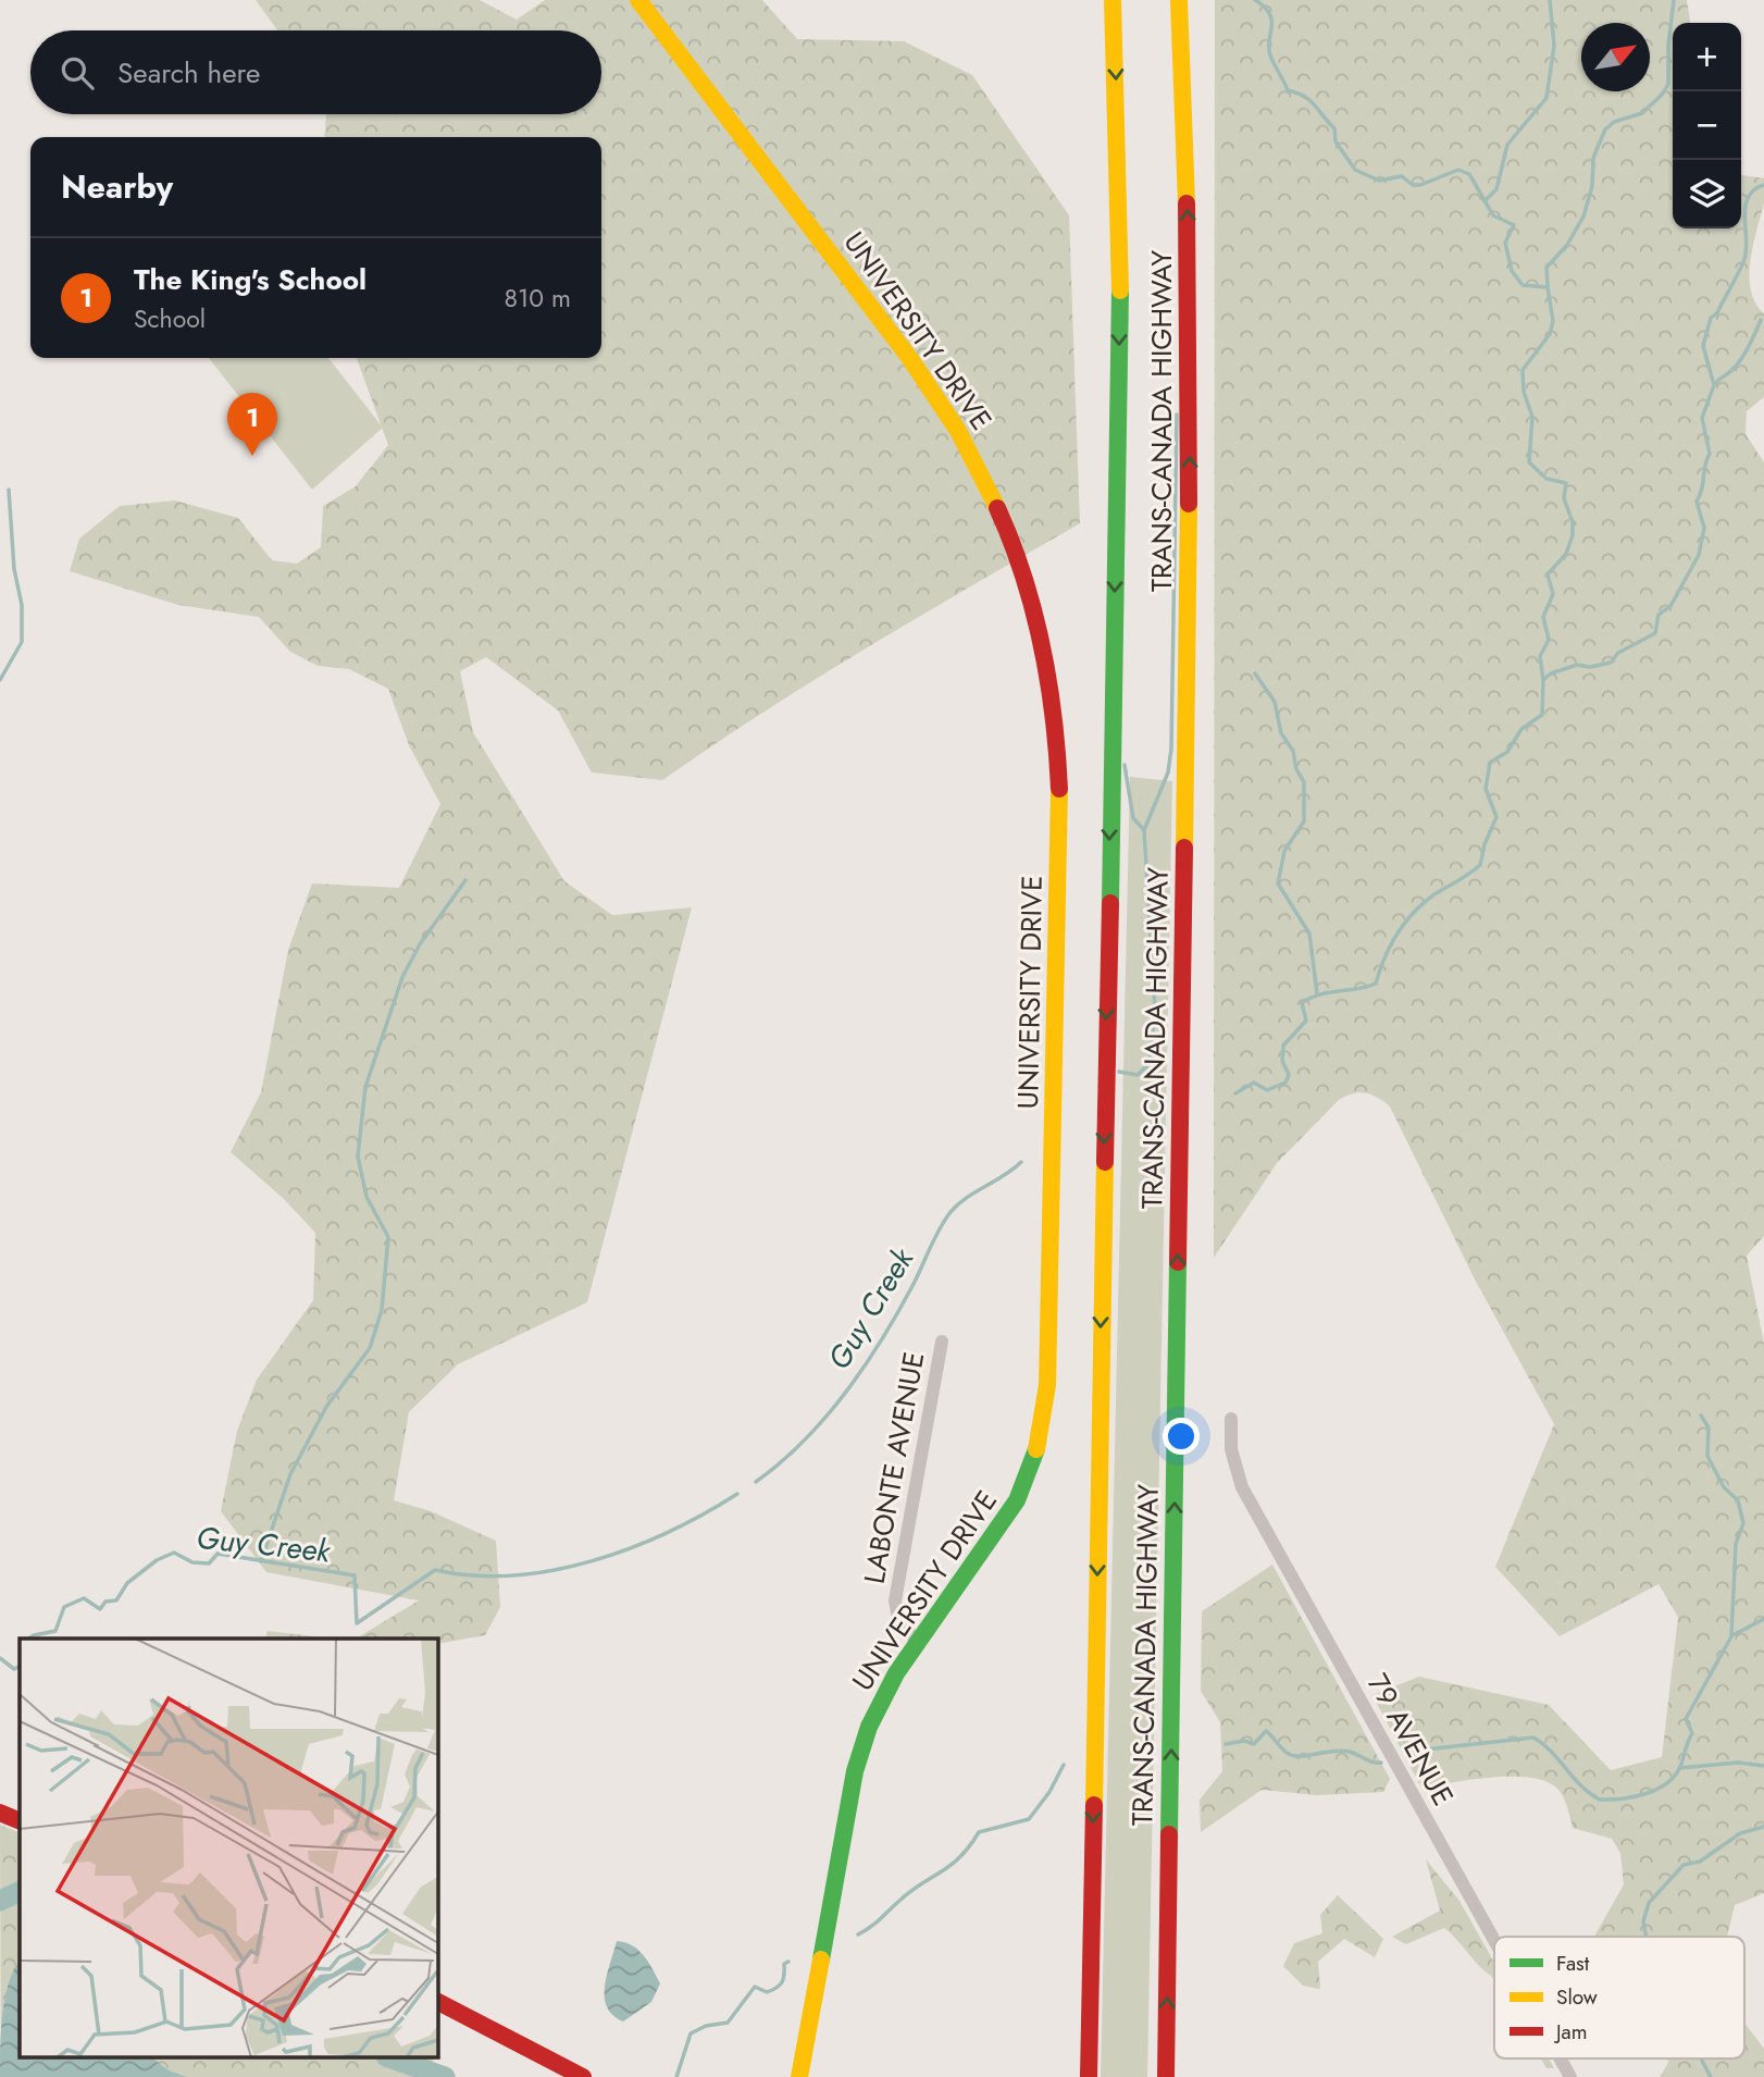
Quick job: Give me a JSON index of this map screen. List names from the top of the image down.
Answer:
{
  "streets": {
    "main road": ["UNIVERSITY DRIVE", "TRANS-CANADA HIGHWAY"],
    "street": ["LABONTE AVENUE", "79 AVENUE"]
  },
  "crossings": [
    ["UNIVERSITY DRIVE", "LABONTE AVENUE"]
  ],
  "water": ["Guy Creek"],
  "legend": ["Fast", "Slow", "Jam"],
  "north": "top right",
  "page": {
    "map_buttons": ["+", "−"],
    "search": "Search here",
    "heading": "Nearby",
    "list": [
      {
        "mark": "1",
        "name": "The King's School",
        "note": "School",
        "value": "810 m"
      }
    ],
    "pins": "1"
  }
}
